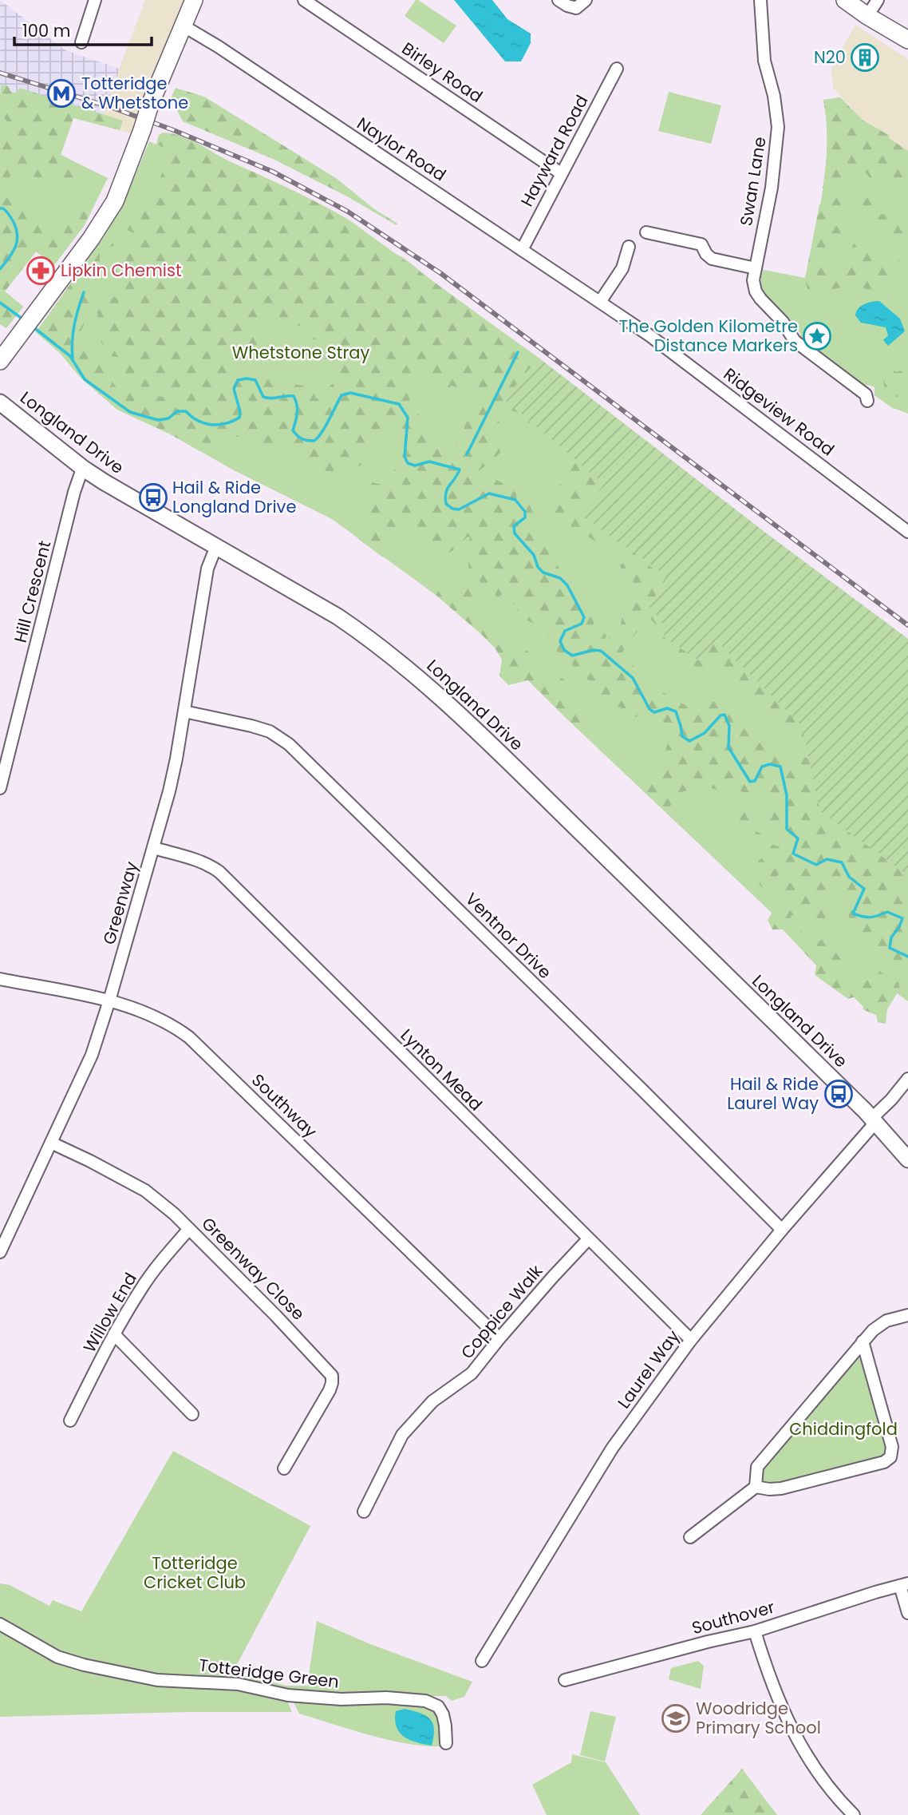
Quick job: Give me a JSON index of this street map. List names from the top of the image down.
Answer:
{
  "streets": {
    "street": [
      "Birley Road",
      "Naylor Road",
      "Hayward Road",
      "Swan Lane",
      "Ridgeview Road",
      "Longland Drive",
      "Hill Crescent",
      "Greenway",
      "Ventnor Drive",
      "Lynton Mead",
      "Southway",
      "Greenway Close",
      "Coppice Walk",
      "Willow End",
      "Laurel Way",
      "Southover",
      "Totteridge Green"
    ]
  },
  "crossings": [
    ["Birley Road", "Hayward Road"],
    ["Naylor Road", "Hayward Road"],
    ["Naylor Road", "Ridgeview Road"],
    ["Longland Drive", "Hill Crescent"],
    ["Longland Drive", "Greenway"],
    ["Longland Drive", "Laurel Way"],
    ["Greenway", "Ventnor Drive"],
    ["Greenway", "Lynton Mead"],
    ["Greenway", "Southway"],
    ["Greenway", "Greenway Close"],
    ["Ventnor Drive", "Laurel Way"],
    ["Lynton Mead", "Coppice Walk"],
    ["Lynton Mead", "Laurel Way"],
    ["Southway", "Coppice Walk"],
    ["Greenway Close", "Willow End"]
  ],
  "parks": ["Whetstone Stray", "Chiddingfold", "Totteridge Cricket Club"],
  "places": {
    "building": ["N20"],
    "metro station": ["Totteridge & Whetstone"],
    "pharmacy": ["Lipkin Chemist"],
    "place": ["The Golden Kilometre Distance Markers"],
    "bus stop": ["Hail & Ride Longland Drive", "Hail & Ride Laurel Way"],
    "school or university": ["Woodridge Primary School"]
  },
  "scale_bar": "100 m"
}
